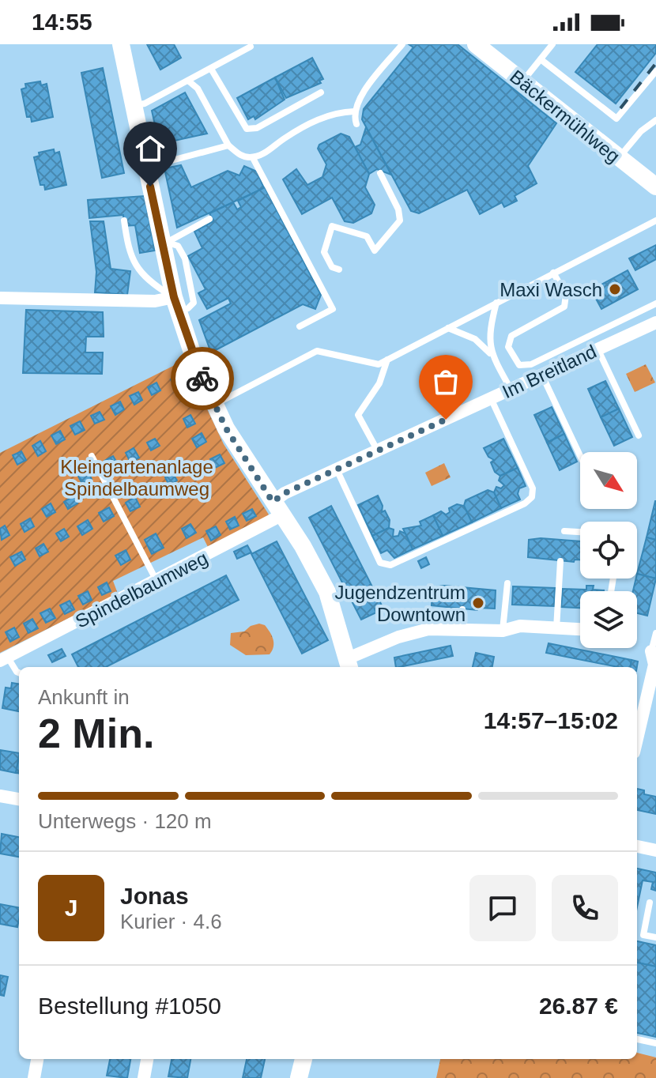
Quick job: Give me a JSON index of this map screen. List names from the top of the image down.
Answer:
{
  "streets": {
    "street": ["Bäckermühlweg", "Im Breitland", "Spindelbaumweg"]
  },
  "crossings": [
    ["Im Breitland", "Spindelbaumweg"]
  ],
  "parks": ["Kleingartenanlage Spindelbaumweg"],
  "places": ["Maxi Wasch", "Jugendzentrum Downtown"],
  "north": "bottom right",
  "page": {
    "status": "14:55",
    "heading": ["2 Min.", "Ankunft in", "14:57–15:02"],
    "panel": [
      "Jonas",
      "Kurier · 4.6",
      "Bestellung #1050",
      "26.87 €"
    ],
    "bar": "Unterwegs · 120 m",
    "round": "J"
  }
}
